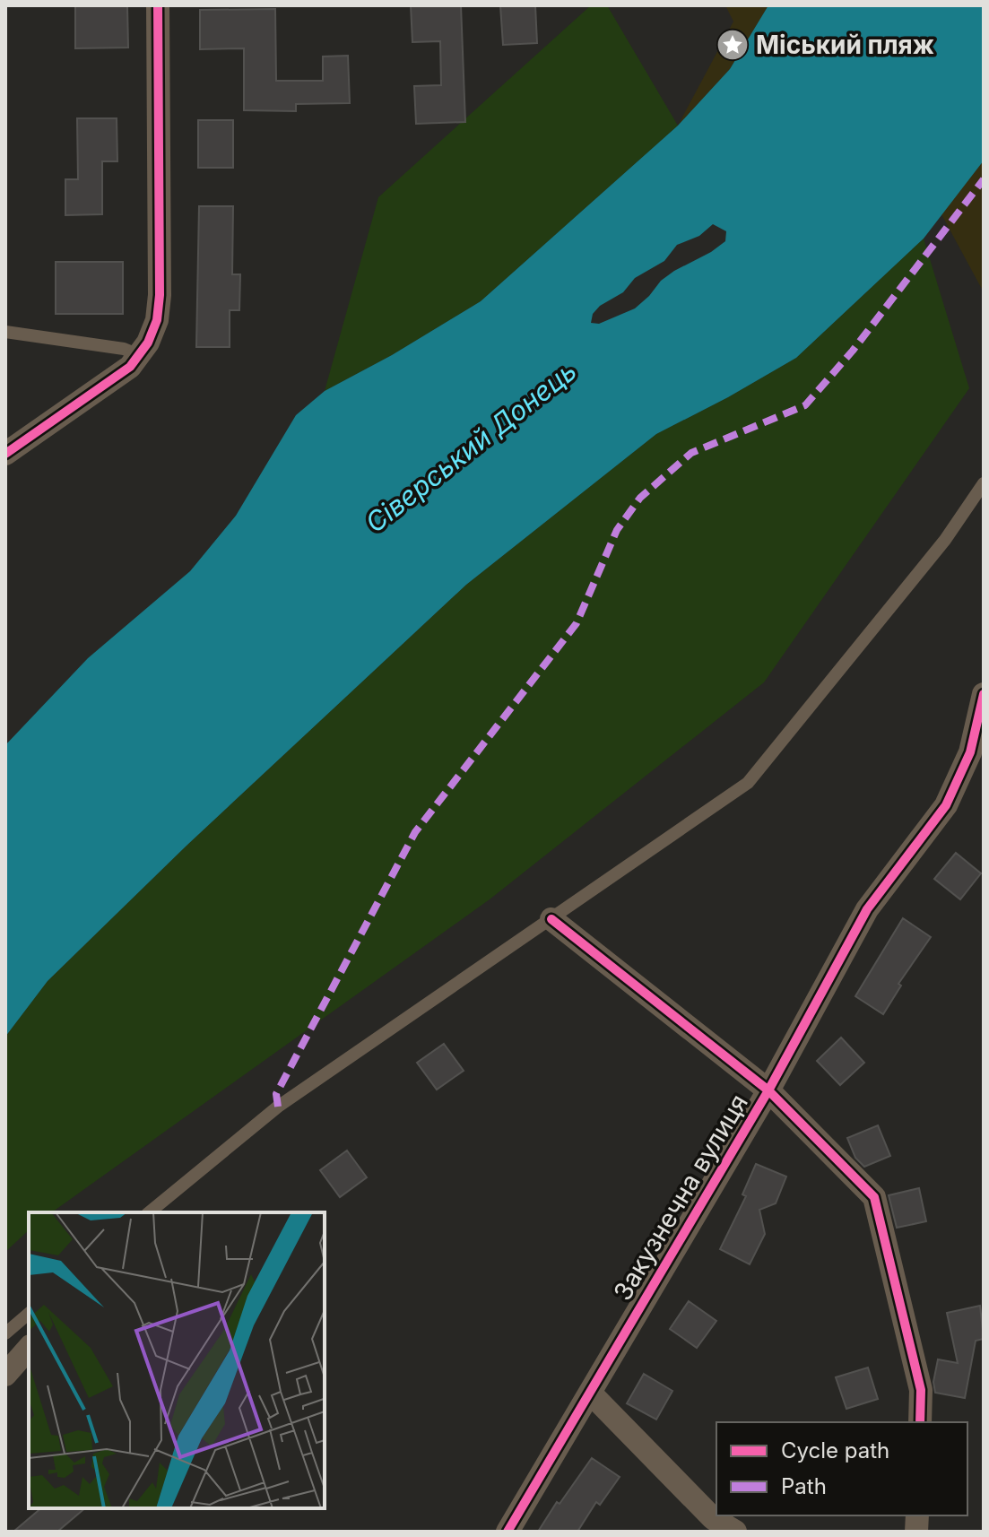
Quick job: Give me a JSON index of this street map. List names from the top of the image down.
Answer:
{
  "streets": {
    "street": ["Закузнечна вулиця"]
  },
  "water": ["Сіверський Донець"],
  "places": {
    "place": ["Міський пляж"]
  },
  "legend": ["Cycle path", "Path"]
}
